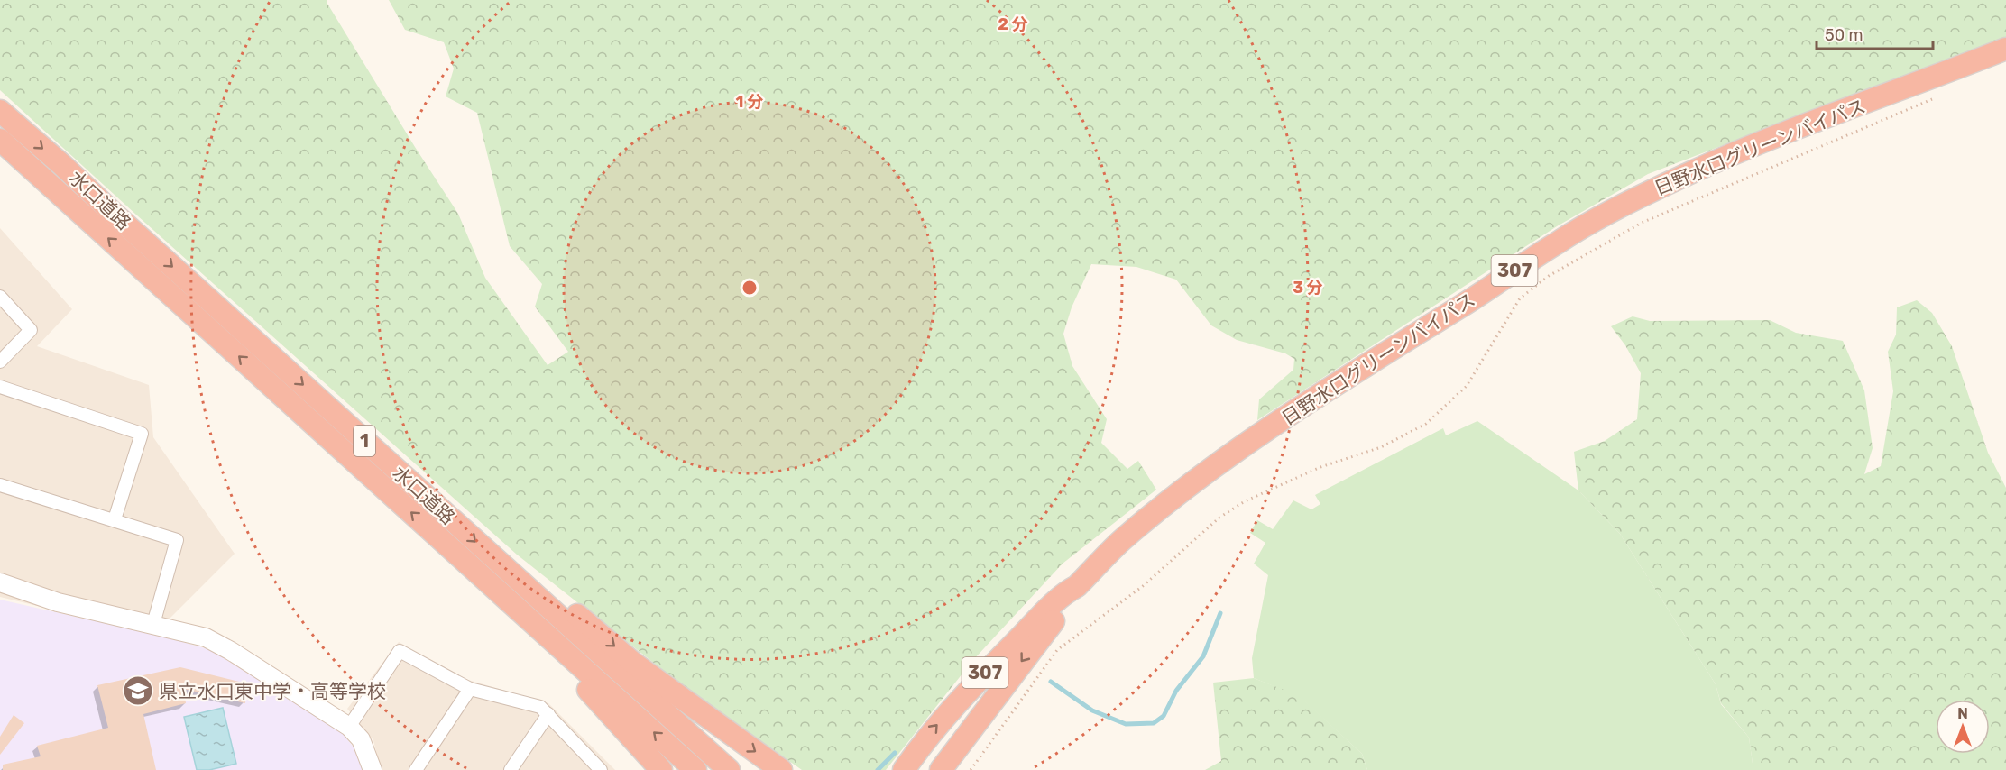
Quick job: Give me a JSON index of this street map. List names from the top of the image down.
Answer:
{
  "streets": {
    "highway": [
      "日野水口グリーンバイパス",
      "水口道路",
      "307",
      "1"
    ]
  },
  "crossings": [
    ["水口道路", "1"]
  ],
  "places": {
    "school or university": ["県立水口東中学・高等学校"]
  },
  "scale_bar": "50 m",
  "north": "top",
  "rings": ["2 分", "1 分", "3 分"]
}
